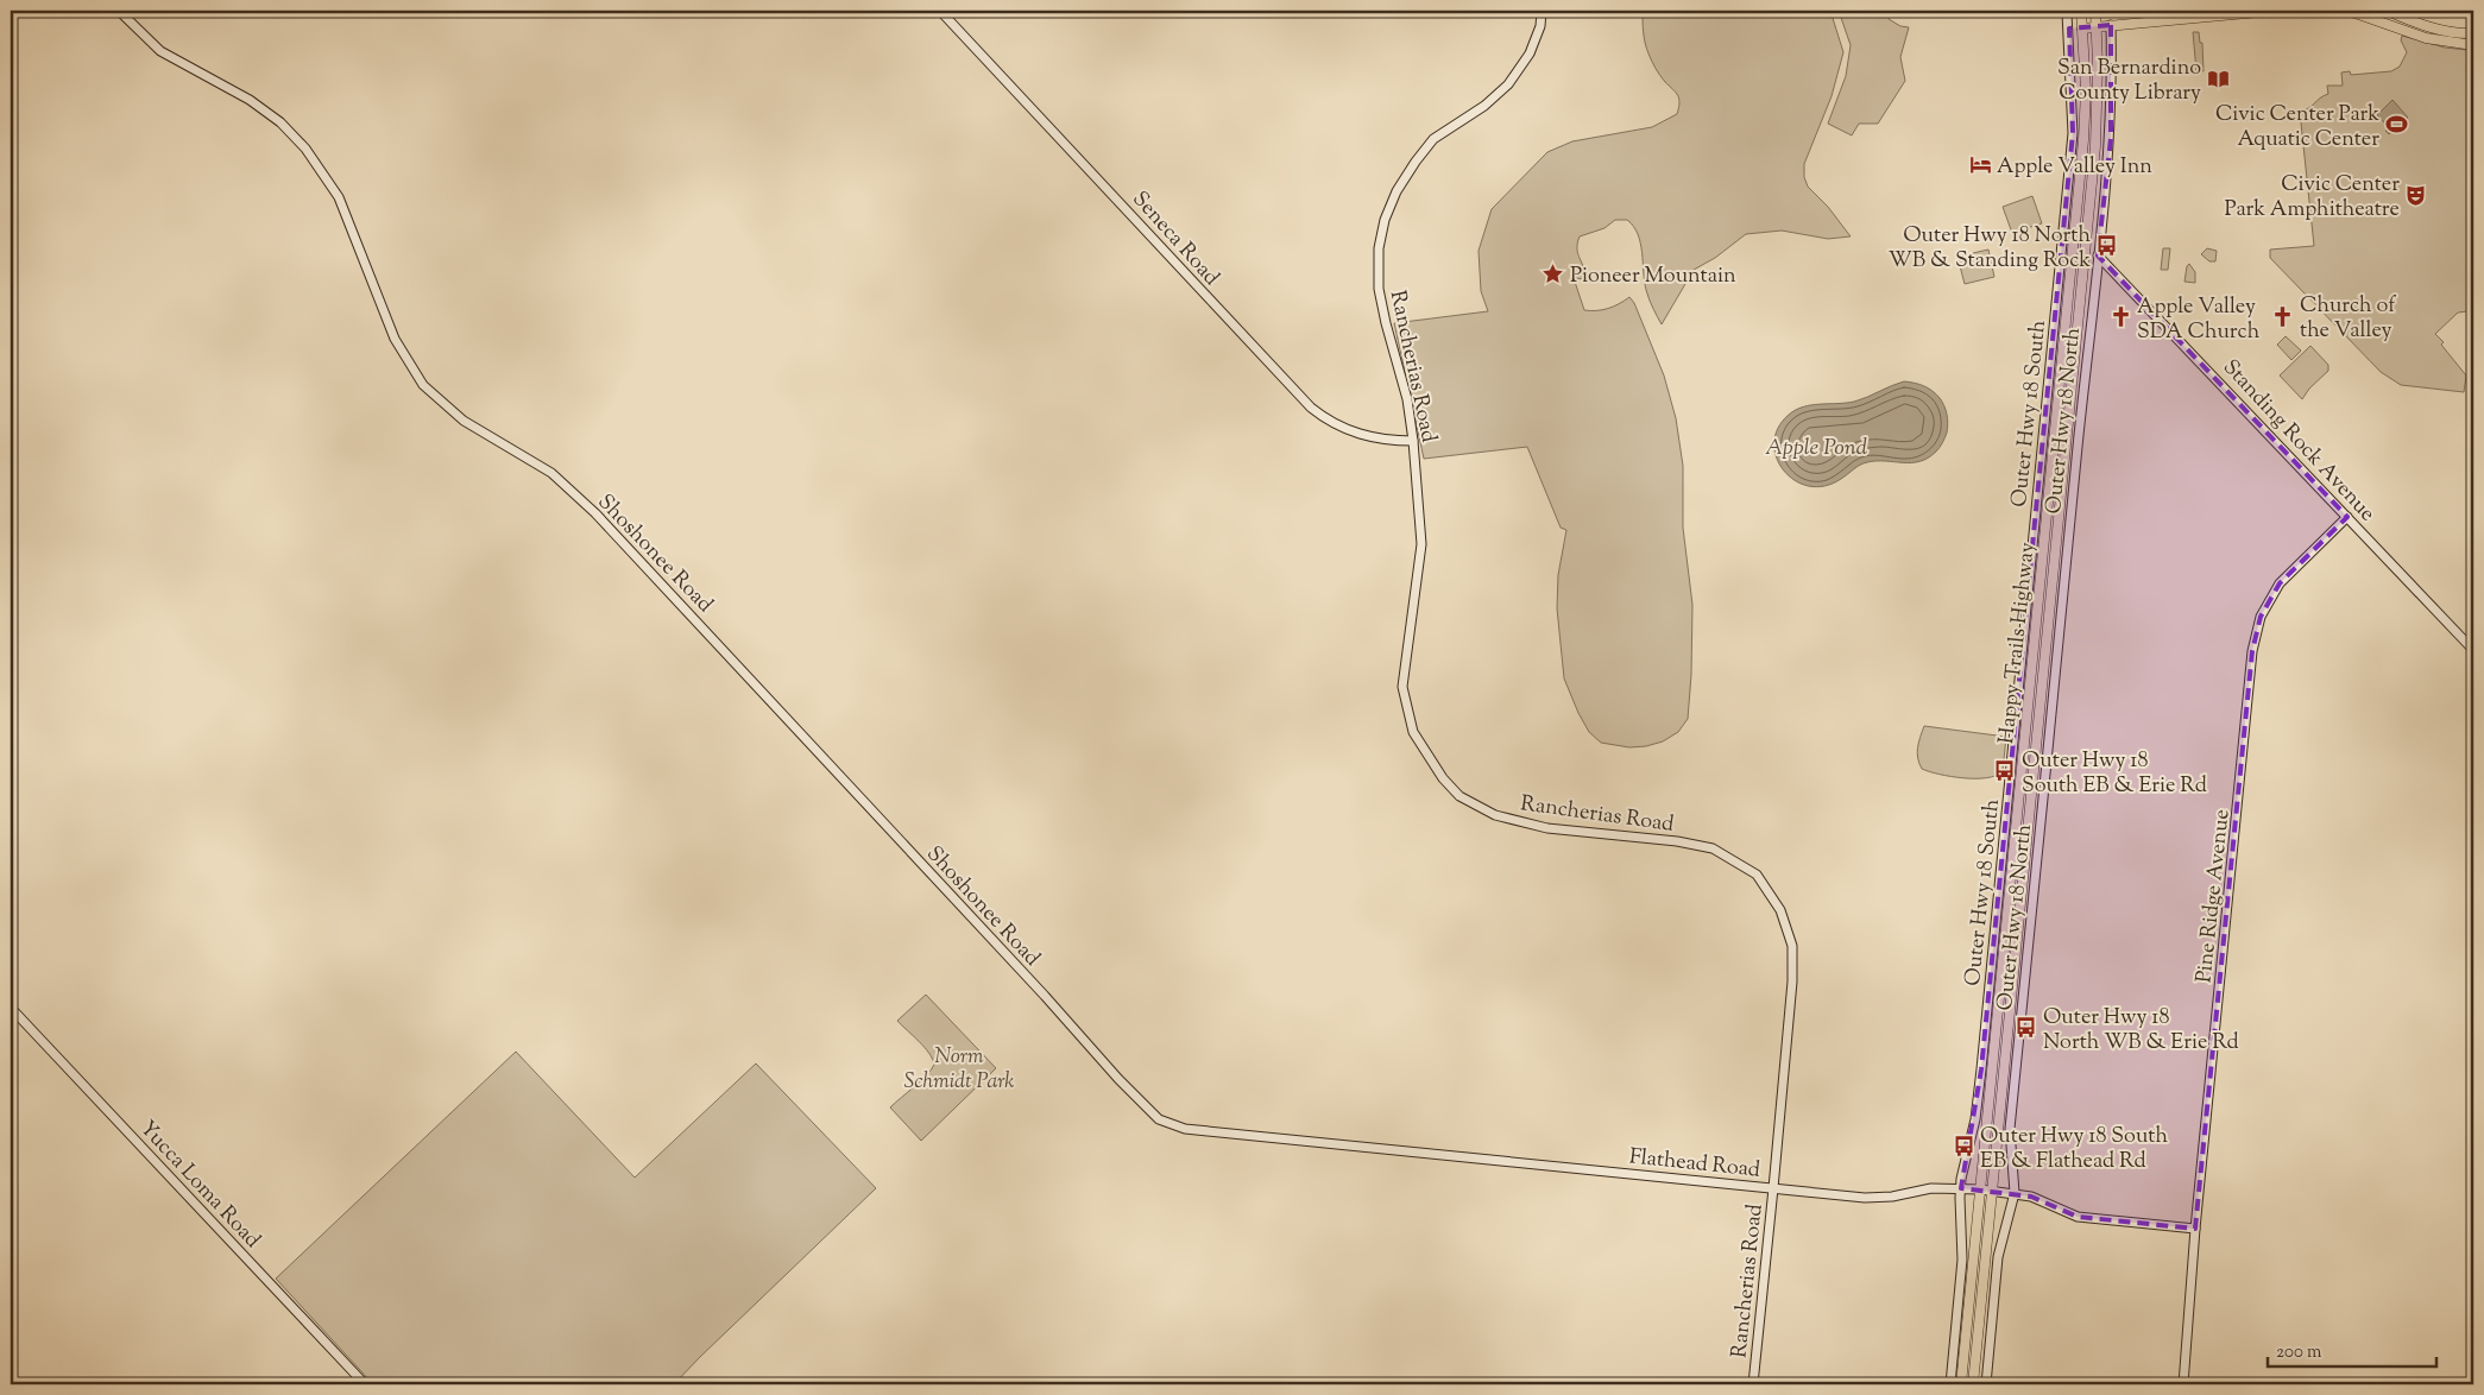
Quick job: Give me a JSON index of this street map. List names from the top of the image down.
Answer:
{
  "streets": {
    "main road": ["Happy Trails Highway"],
    "street": [
      "Seneca Road",
      "Rancherias Road",
      "Outer Hwy 18 South",
      "Outer Hwy 18 North",
      "Standing Rock Avenue",
      "Shoshonee Road",
      "Pine Ridge Avenue",
      "Flathead Road",
      "Yucca Loma Road"
    ]
  },
  "crossings": [
    ["Seneca Road", "Rancherias Road"],
    ["Rancherias Road", "Flathead Road"],
    ["Outer Hwy 18 South", "Happy Trails Highway"],
    ["Outer Hwy 18 South", "Flathead Road"],
    ["Outer Hwy 18 North", "Standing Rock Avenue"],
    ["Outer Hwy 18 North", "Flathead Road"],
    ["Standing Rock Avenue", "Pine Ridge Avenue"],
    ["Shoshonee Road", "Flathead Road"],
    ["Happy Trails Highway", "Flathead Road"],
    ["Pine Ridge Avenue", "Flathead Road"]
  ],
  "water": ["Apple Pond"],
  "parks": ["Norm Schmidt Park"],
  "places": {
    "library": ["San Bernardino County Library"],
    "sports": ["Civic Center Park Aquatic Center"],
    "hotel": ["Apple Valley Inn"],
    "theatre": ["Civic Center Park Amphitheatre"],
    "bus stop": [
      "Outer Hwy 18 North WB & Standing Rock",
      "Outer Hwy 18 South EB & Erie Rd",
      "Outer Hwy 18 North WB & Erie Rd",
      "Outer Hwy 18 South EB & Flathead Rd"
    ],
    "place": ["Pioneer Mountain"],
    "church": ["Church of the Valley", "Apple Valley SDA Church"]
  },
  "scale_bar": "200 m"
}
